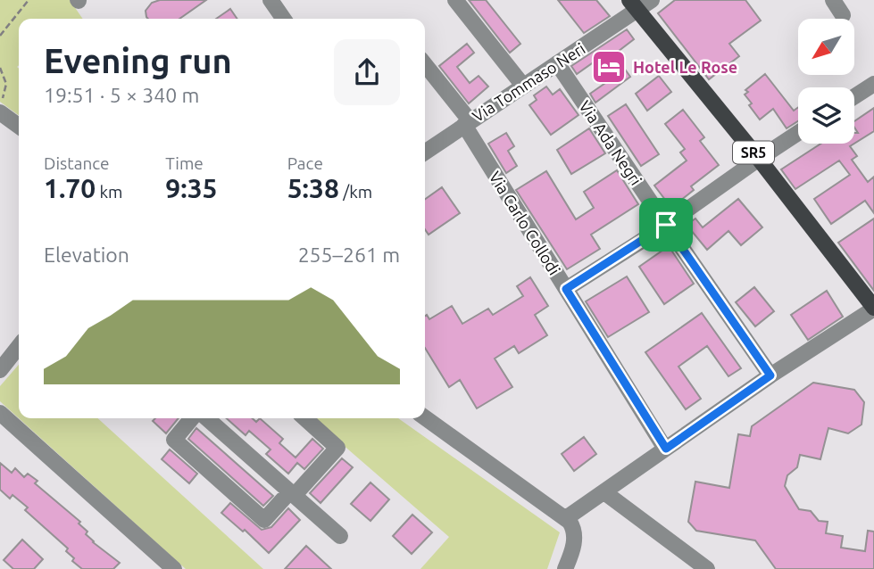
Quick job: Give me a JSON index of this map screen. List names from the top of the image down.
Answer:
{
  "streets": {
    "main road": ["SR5"],
    "street": ["Via Tommaso Neri", "Via Ada Negri", "Via Carlo Collodi"]
  },
  "crossings": [
    ["Via Tommaso Neri", "Via Ada Negri"],
    ["Via Tommaso Neri", "SR5"],
    ["Via Tommaso Neri", "Via Carlo Collodi"]
  ],
  "places": {
    "hotel": ["Hotel Le Rose"]
  },
  "north": "bottom left",
  "page": {
    "heading": ["Evening run", "19:51 · 5 × 340 m"],
    "stats": [
      ["Distance", "1.70 km"],
      ["Time", "9:35"],
      ["Pace", "5:38 /km"]
    ],
    "chart": ["Elevation", "255–261 m"]
  }
}
